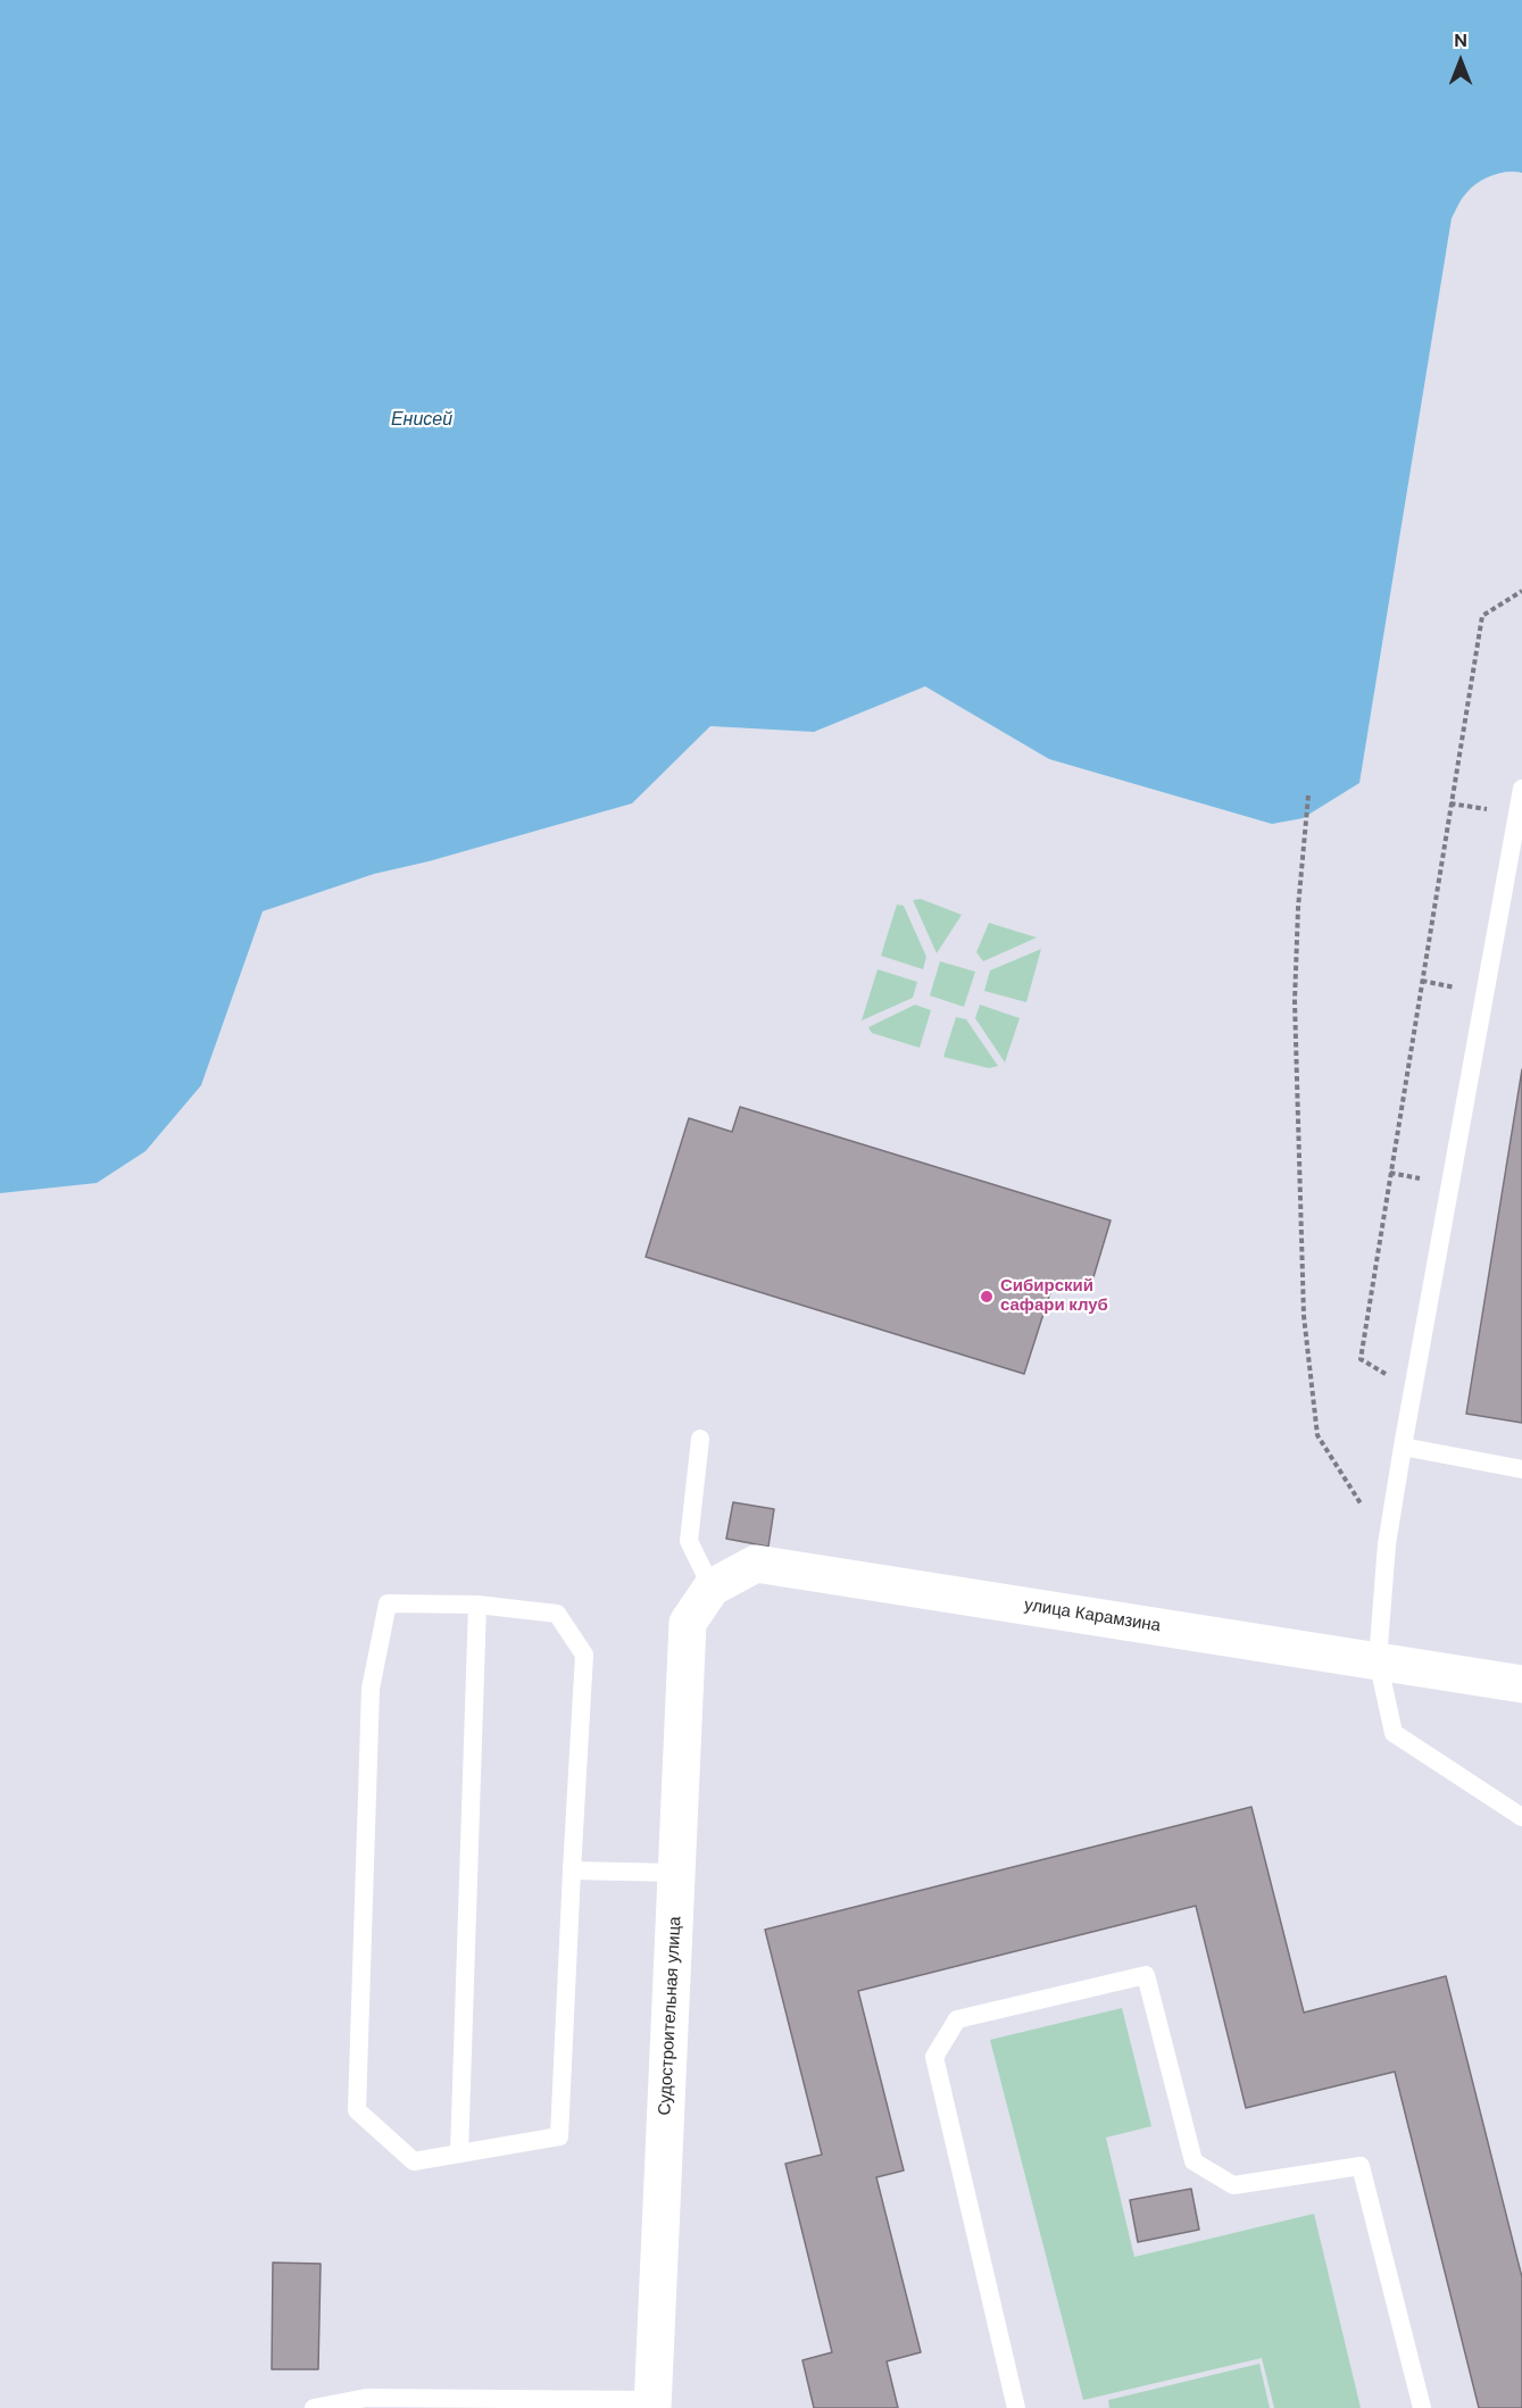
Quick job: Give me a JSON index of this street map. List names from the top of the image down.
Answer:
{
  "streets": {
    "street": ["улица Карамзина", "Судостроительная улица"]
  },
  "crossings": [
    ["улица Карамзина", "Судостроительная улица"]
  ],
  "water": ["Енисей"],
  "places": ["Сибирский сафари клуб"],
  "north": "top"
}
